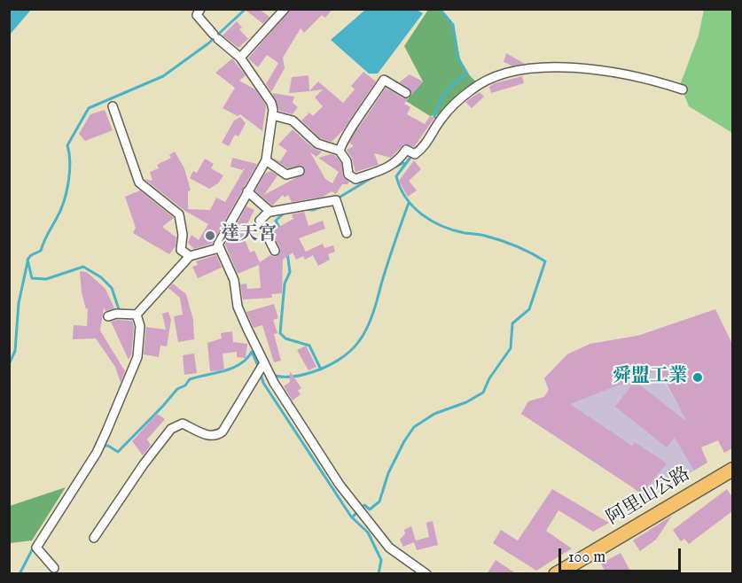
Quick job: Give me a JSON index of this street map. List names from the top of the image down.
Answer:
{
  "streets": {
    "main road": ["阿里山公路"]
  },
  "places": ["達天宮", "舜盟工業"],
  "scale_bar": "100 m"
}
